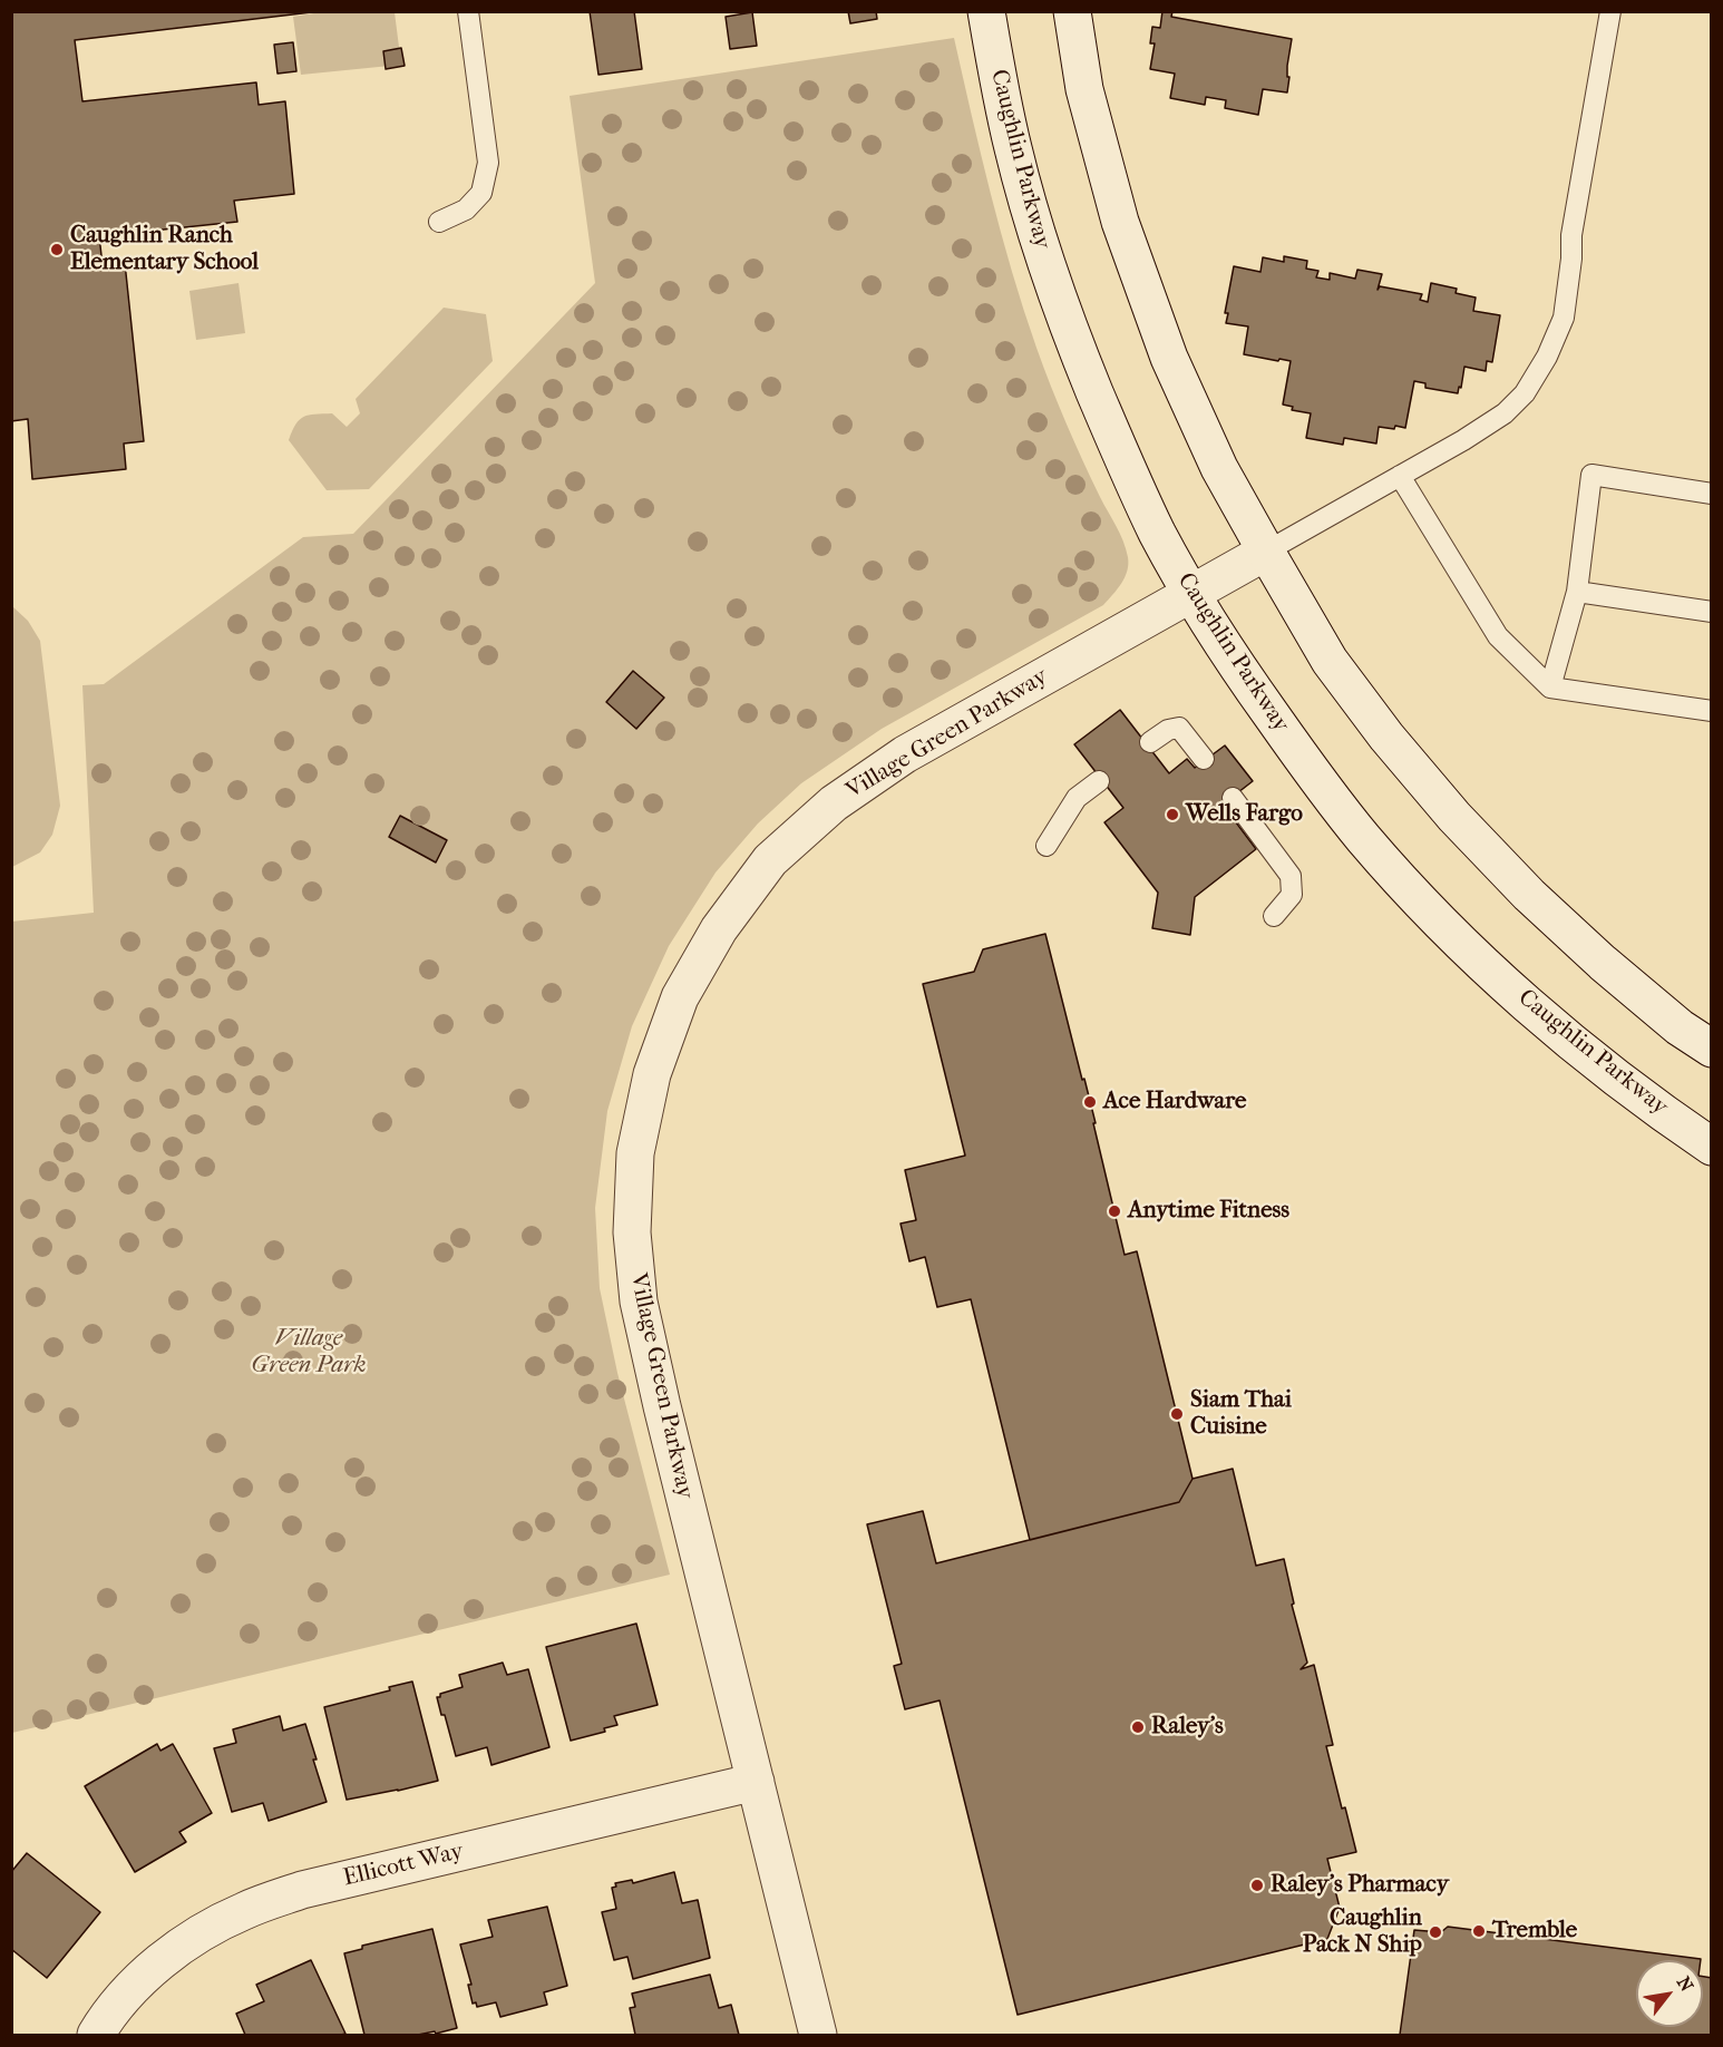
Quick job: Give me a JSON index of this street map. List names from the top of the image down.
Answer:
{
  "streets": {
    "street": ["Caughlin Parkway", "Village Green Parkway", "Ellicott Way"]
  },
  "crossings": [
    ["Caughlin Parkway", "Village Green Parkway"],
    ["Village Green Parkway", "Ellicott Way"]
  ],
  "parks": ["Village Green Park"],
  "places": [
    "Caughlin Ranch Elementary School",
    "Wells Fargo",
    "Ace Hardware",
    "Anytime Fitness",
    "Siam Thai Cuisine",
    "Raley's",
    "Raley's Pharmacy",
    "Tremble",
    "Caughlin Pack N Ship"
  ],
  "north": "top right"
}
